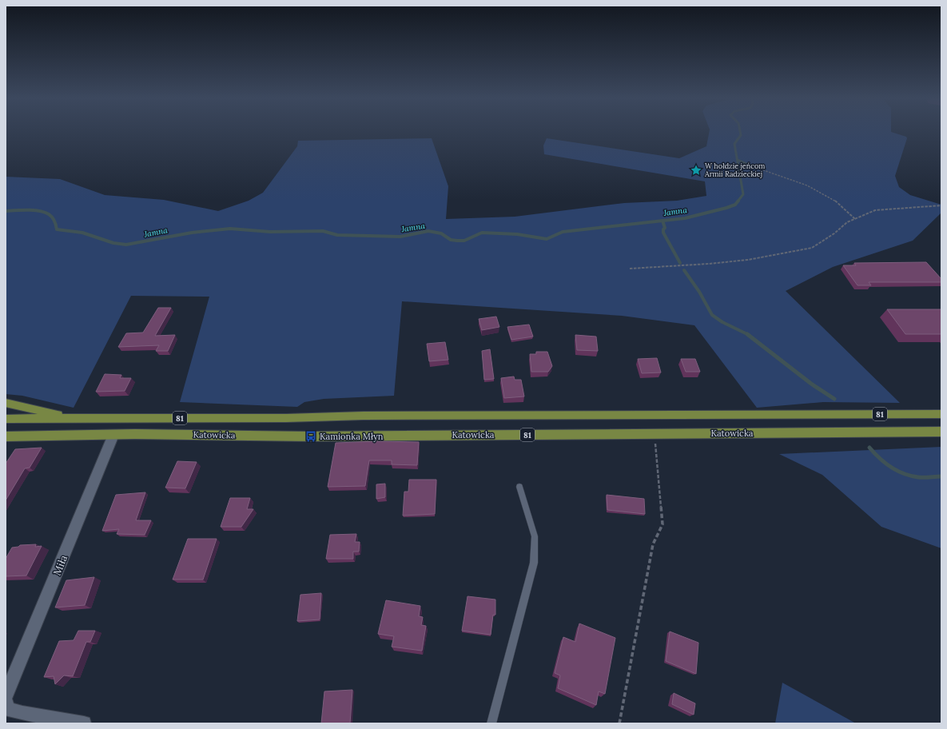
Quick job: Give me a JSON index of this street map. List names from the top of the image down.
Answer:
{
  "streets": {
    "main road": ["81", "Katowicka"],
    "street": ["Miła"]
  },
  "crossings": [
    ["Katowicka", "Miła"]
  ],
  "water": ["Jamna"],
  "places": {
    "place": ["W hołdzie jeńcom Armii Radzieckiej"],
    "bus stop": ["Kamionka Młyn"]
  }
}
